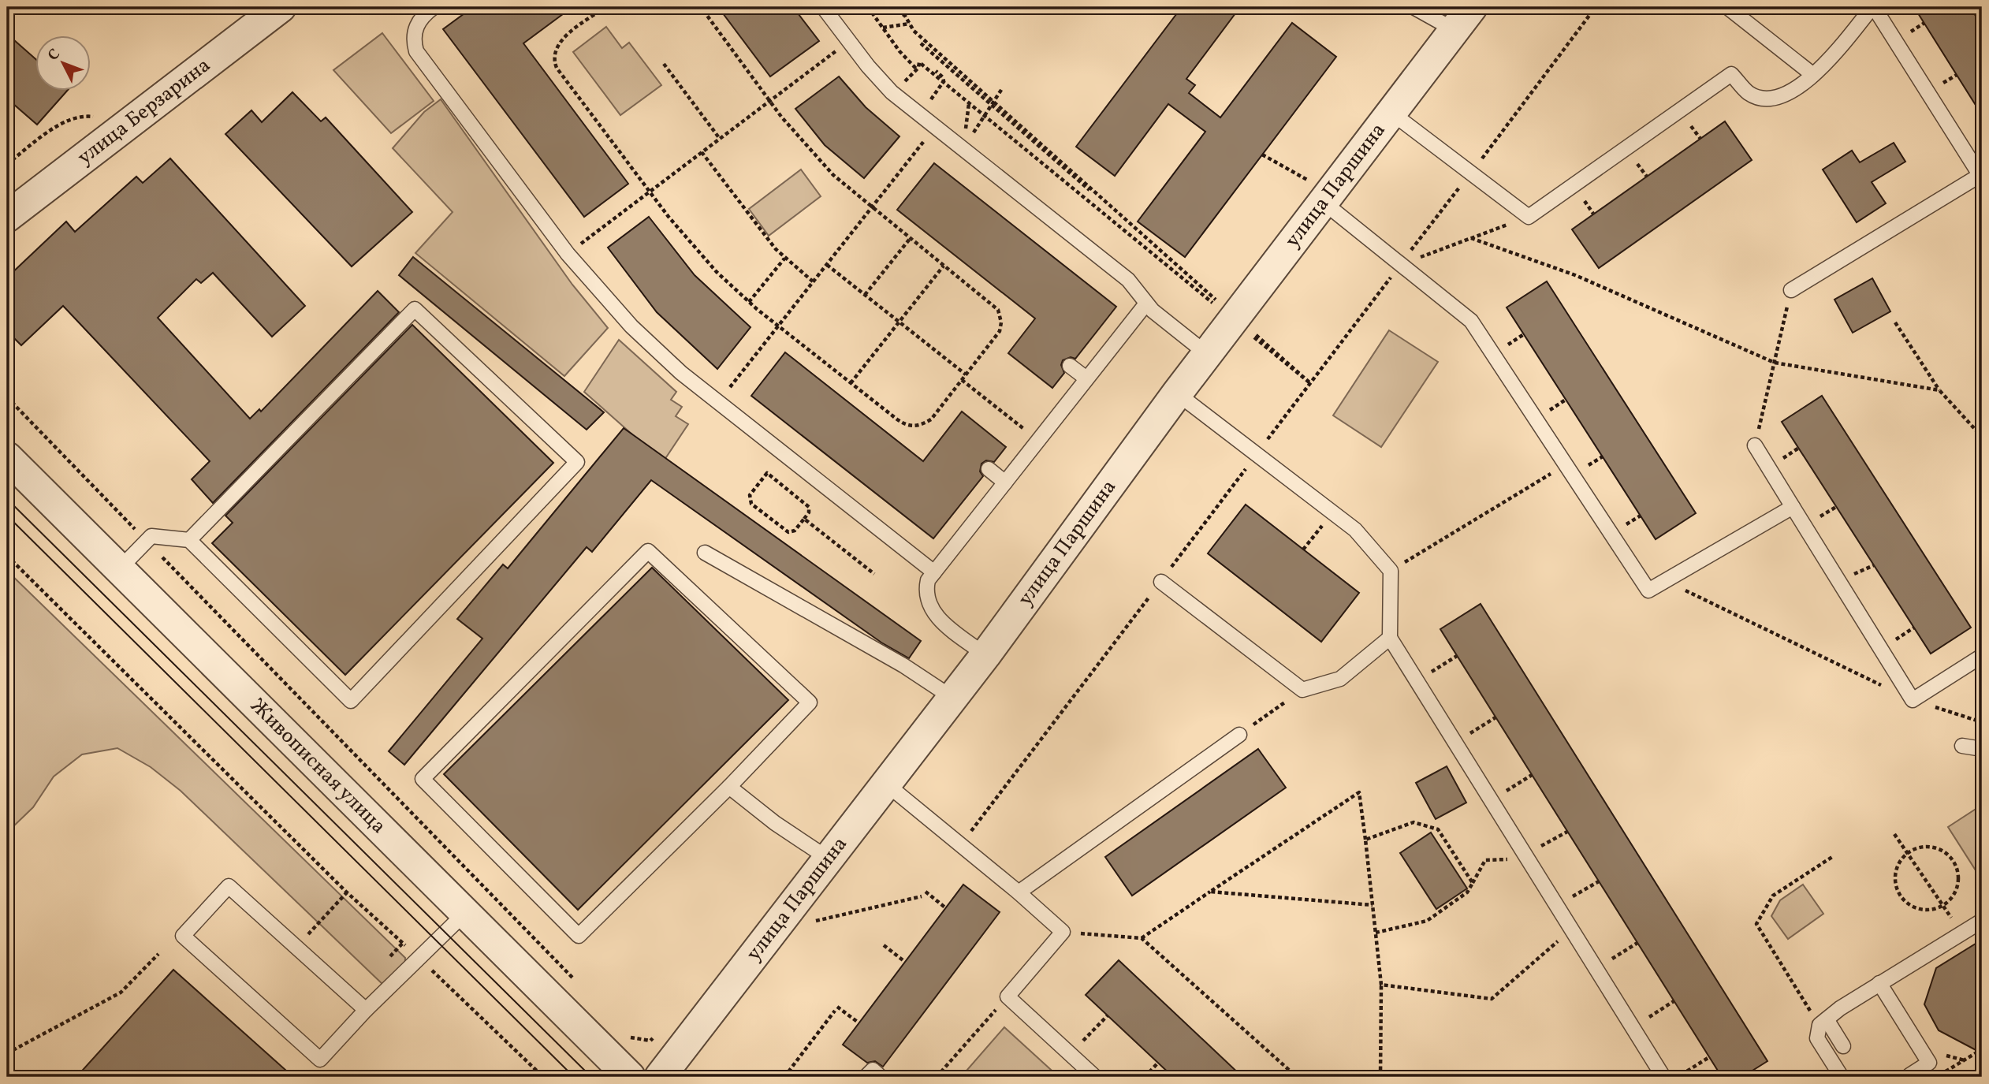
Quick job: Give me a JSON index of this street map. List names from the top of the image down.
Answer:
{
  "streets": {
    "street": ["улица Берзарина", "улица Паршина", "Живописная улица"]
  },
  "north": "top left"
}
